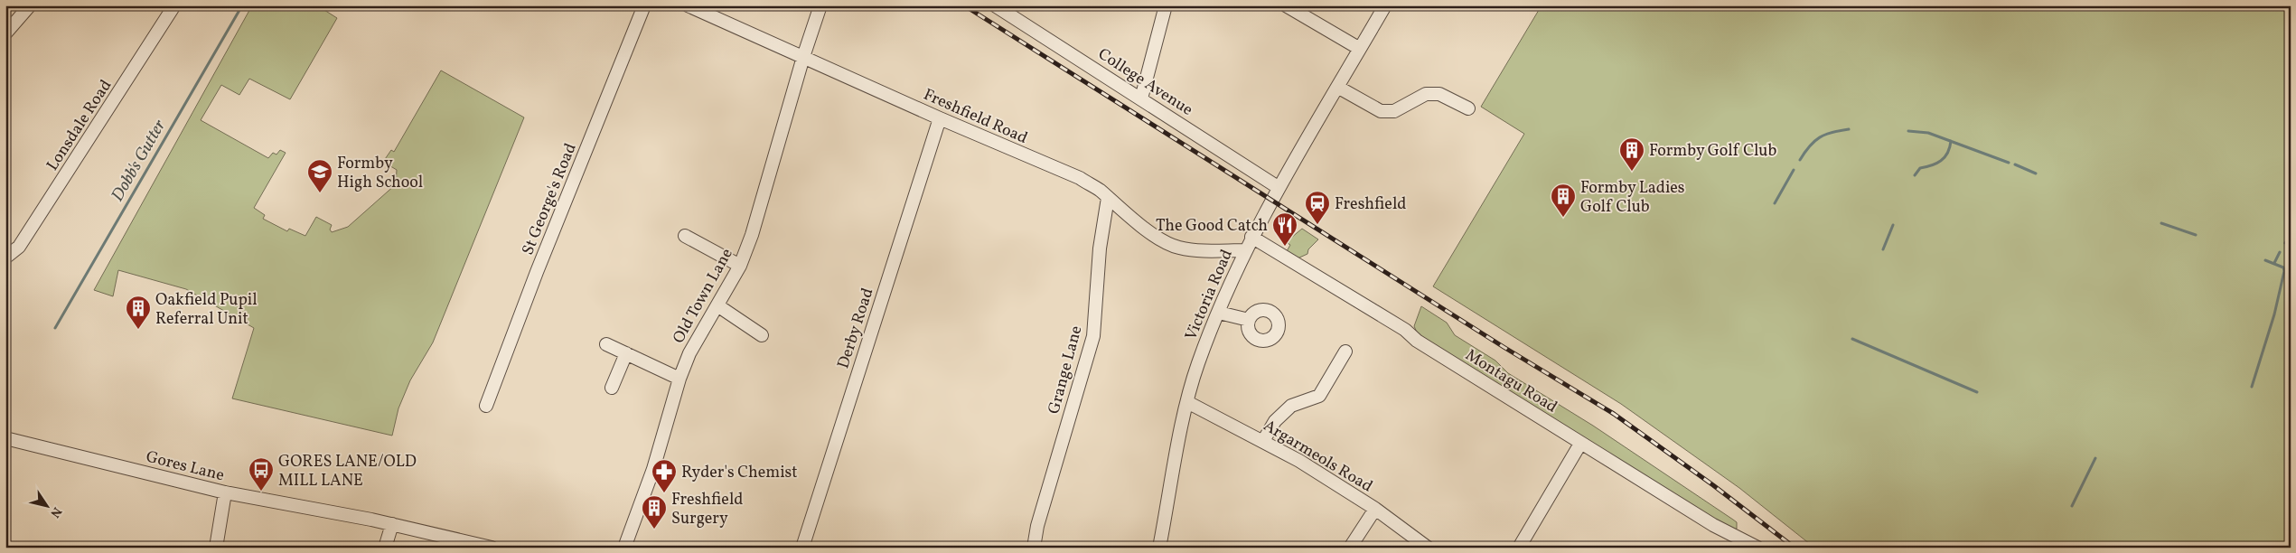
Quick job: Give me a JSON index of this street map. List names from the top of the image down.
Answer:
{
  "streets": {
    "street": [
      "College Avenue",
      "Freshfield Road",
      "Lonsdale Road",
      "St George's Road",
      "Victoria Road",
      "Old Town Lane",
      "Derby Road",
      "Grange Lane",
      "Montagu Road",
      "Argarmeols Road",
      "Gores Lane"
    ]
  },
  "crossings": [
    ["College Avenue", "Victoria Road"],
    ["Freshfield Road", "Victoria Road"],
    ["Freshfield Road", "Old Town Lane"],
    ["Freshfield Road", "Derby Road"],
    ["Freshfield Road", "Grange Lane"],
    ["Victoria Road", "Montagu Road"],
    ["Victoria Road", "Argarmeols Road"]
  ],
  "water": ["Dobb's Gutter"],
  "places": {
    "building": [
      "Formby Golf Club",
      "Formby Ladies Golf Club",
      "Oakfield Pupil Referral Unit",
      "Freshfield Surgery"
    ],
    "school or university": ["Formby High School"],
    "station": ["Freshfield"],
    "restaurant": ["The Good Catch"],
    "bus stop": ["GORES LANE/OLD MILL LANE"],
    "pharmacy": ["Ryder's Chemist"]
  },
  "north": "bottom right"
}
